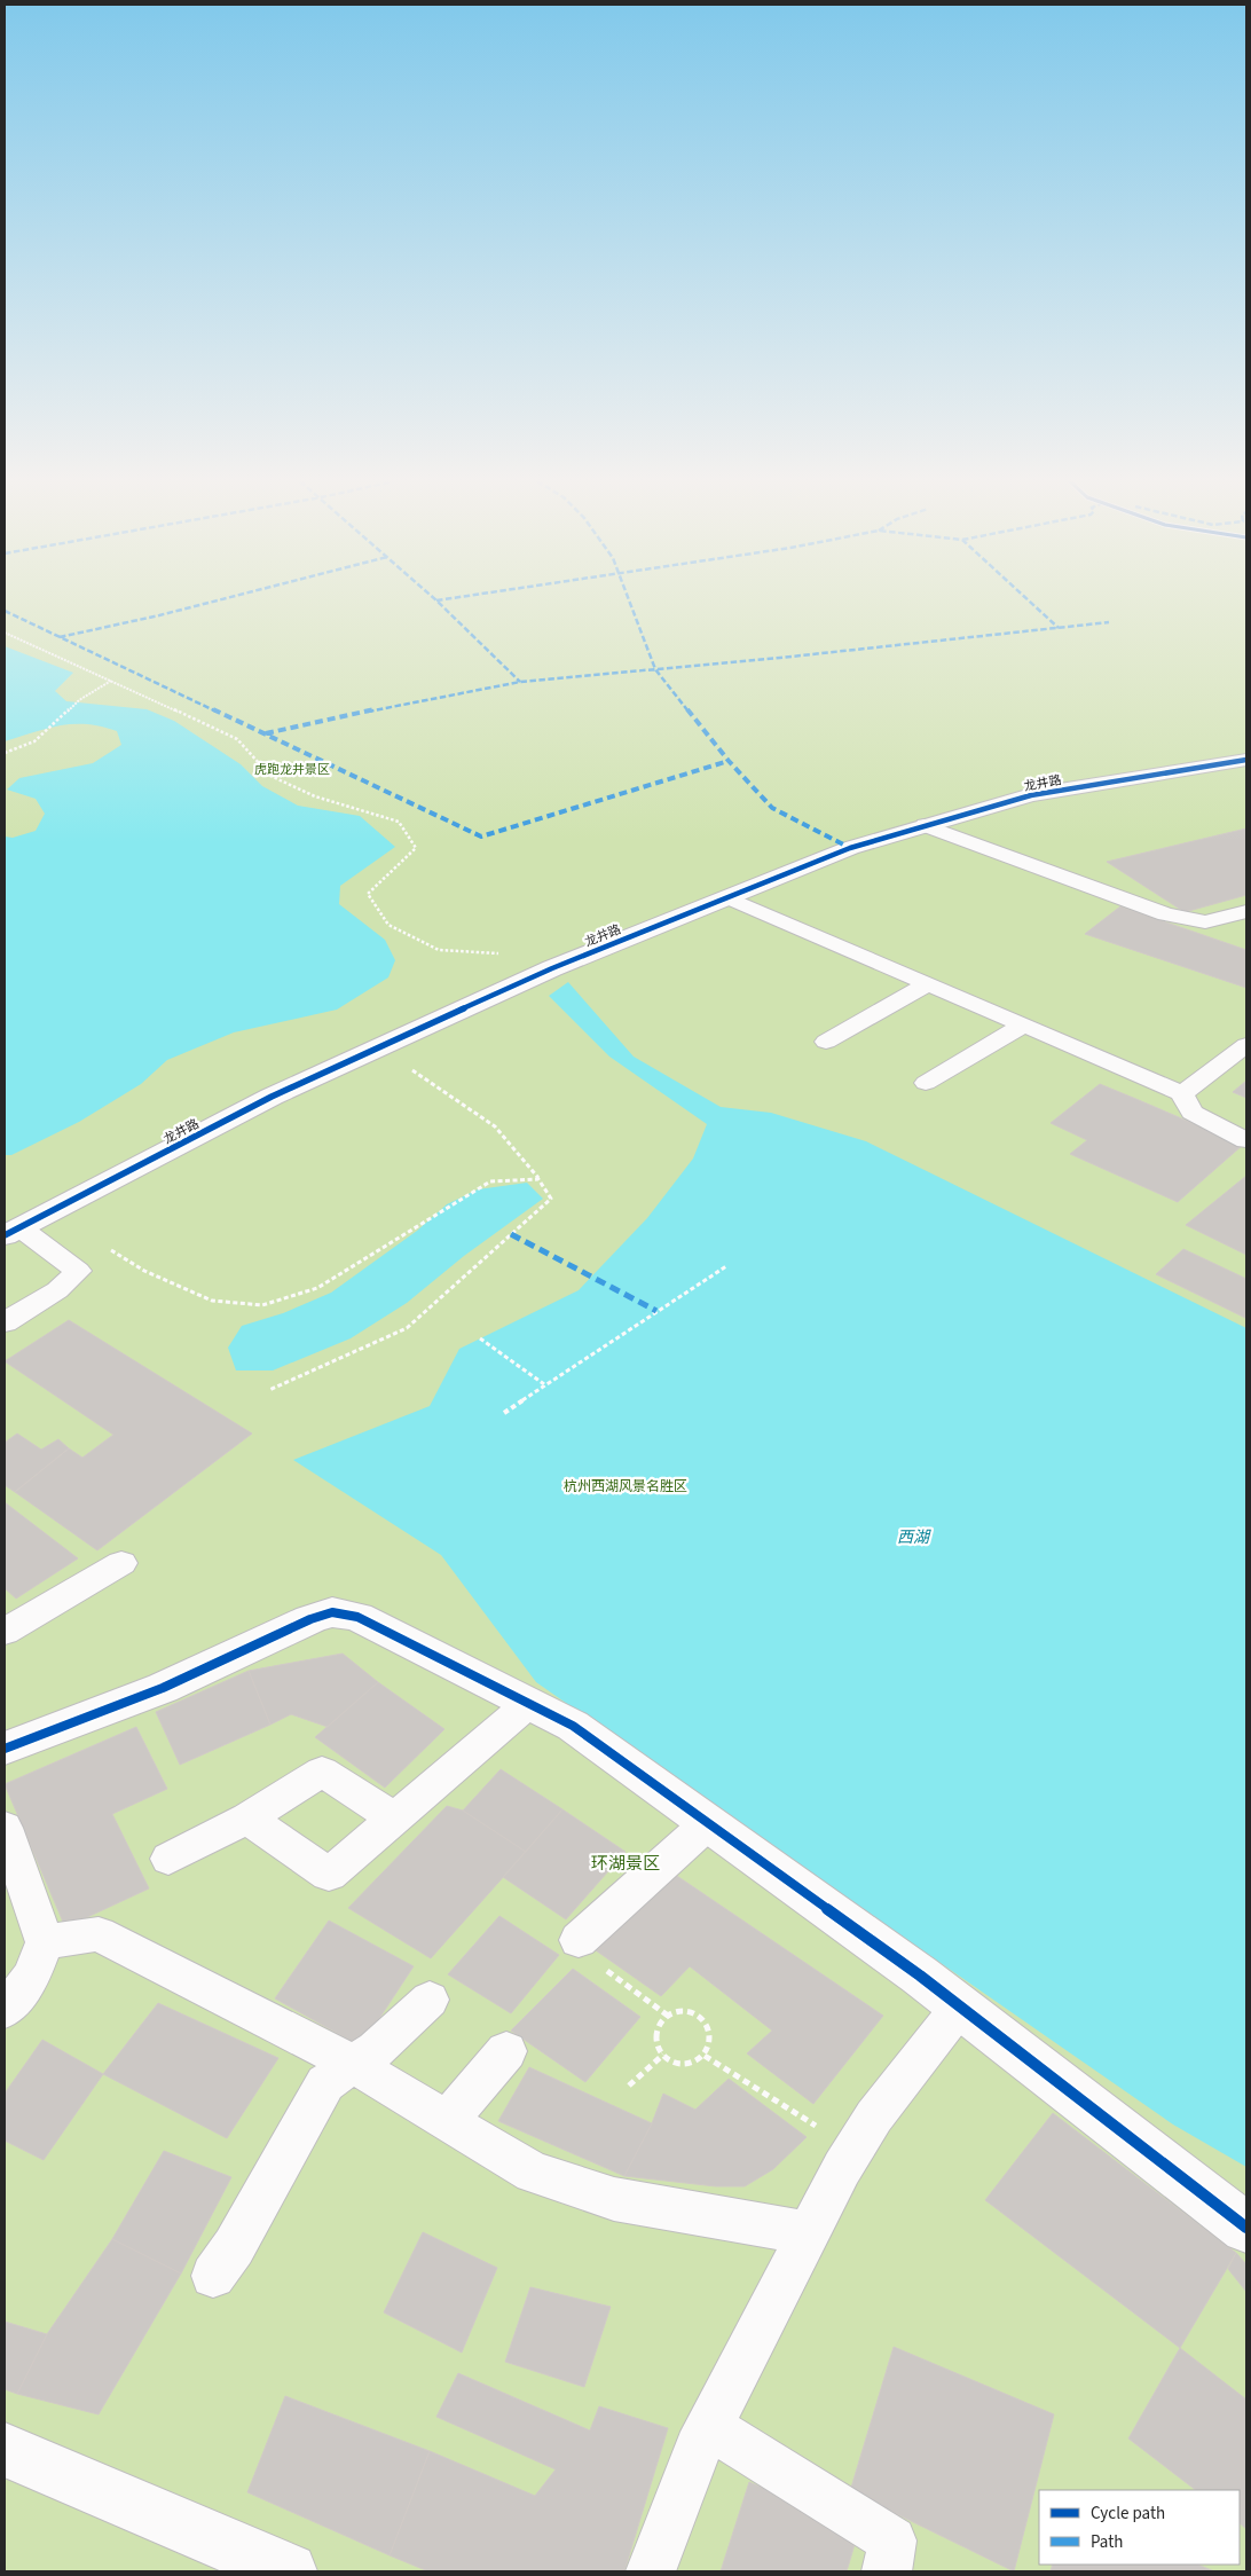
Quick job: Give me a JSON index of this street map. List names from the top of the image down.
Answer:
{
  "streets": {
    "street": ["龙井路"]
  },
  "water": ["西湖"],
  "parks": ["虎跑龙井景区", "杭州西湖风景名胜区", "环湖景区"],
  "legend": ["Cycle path", "Path"]
}
